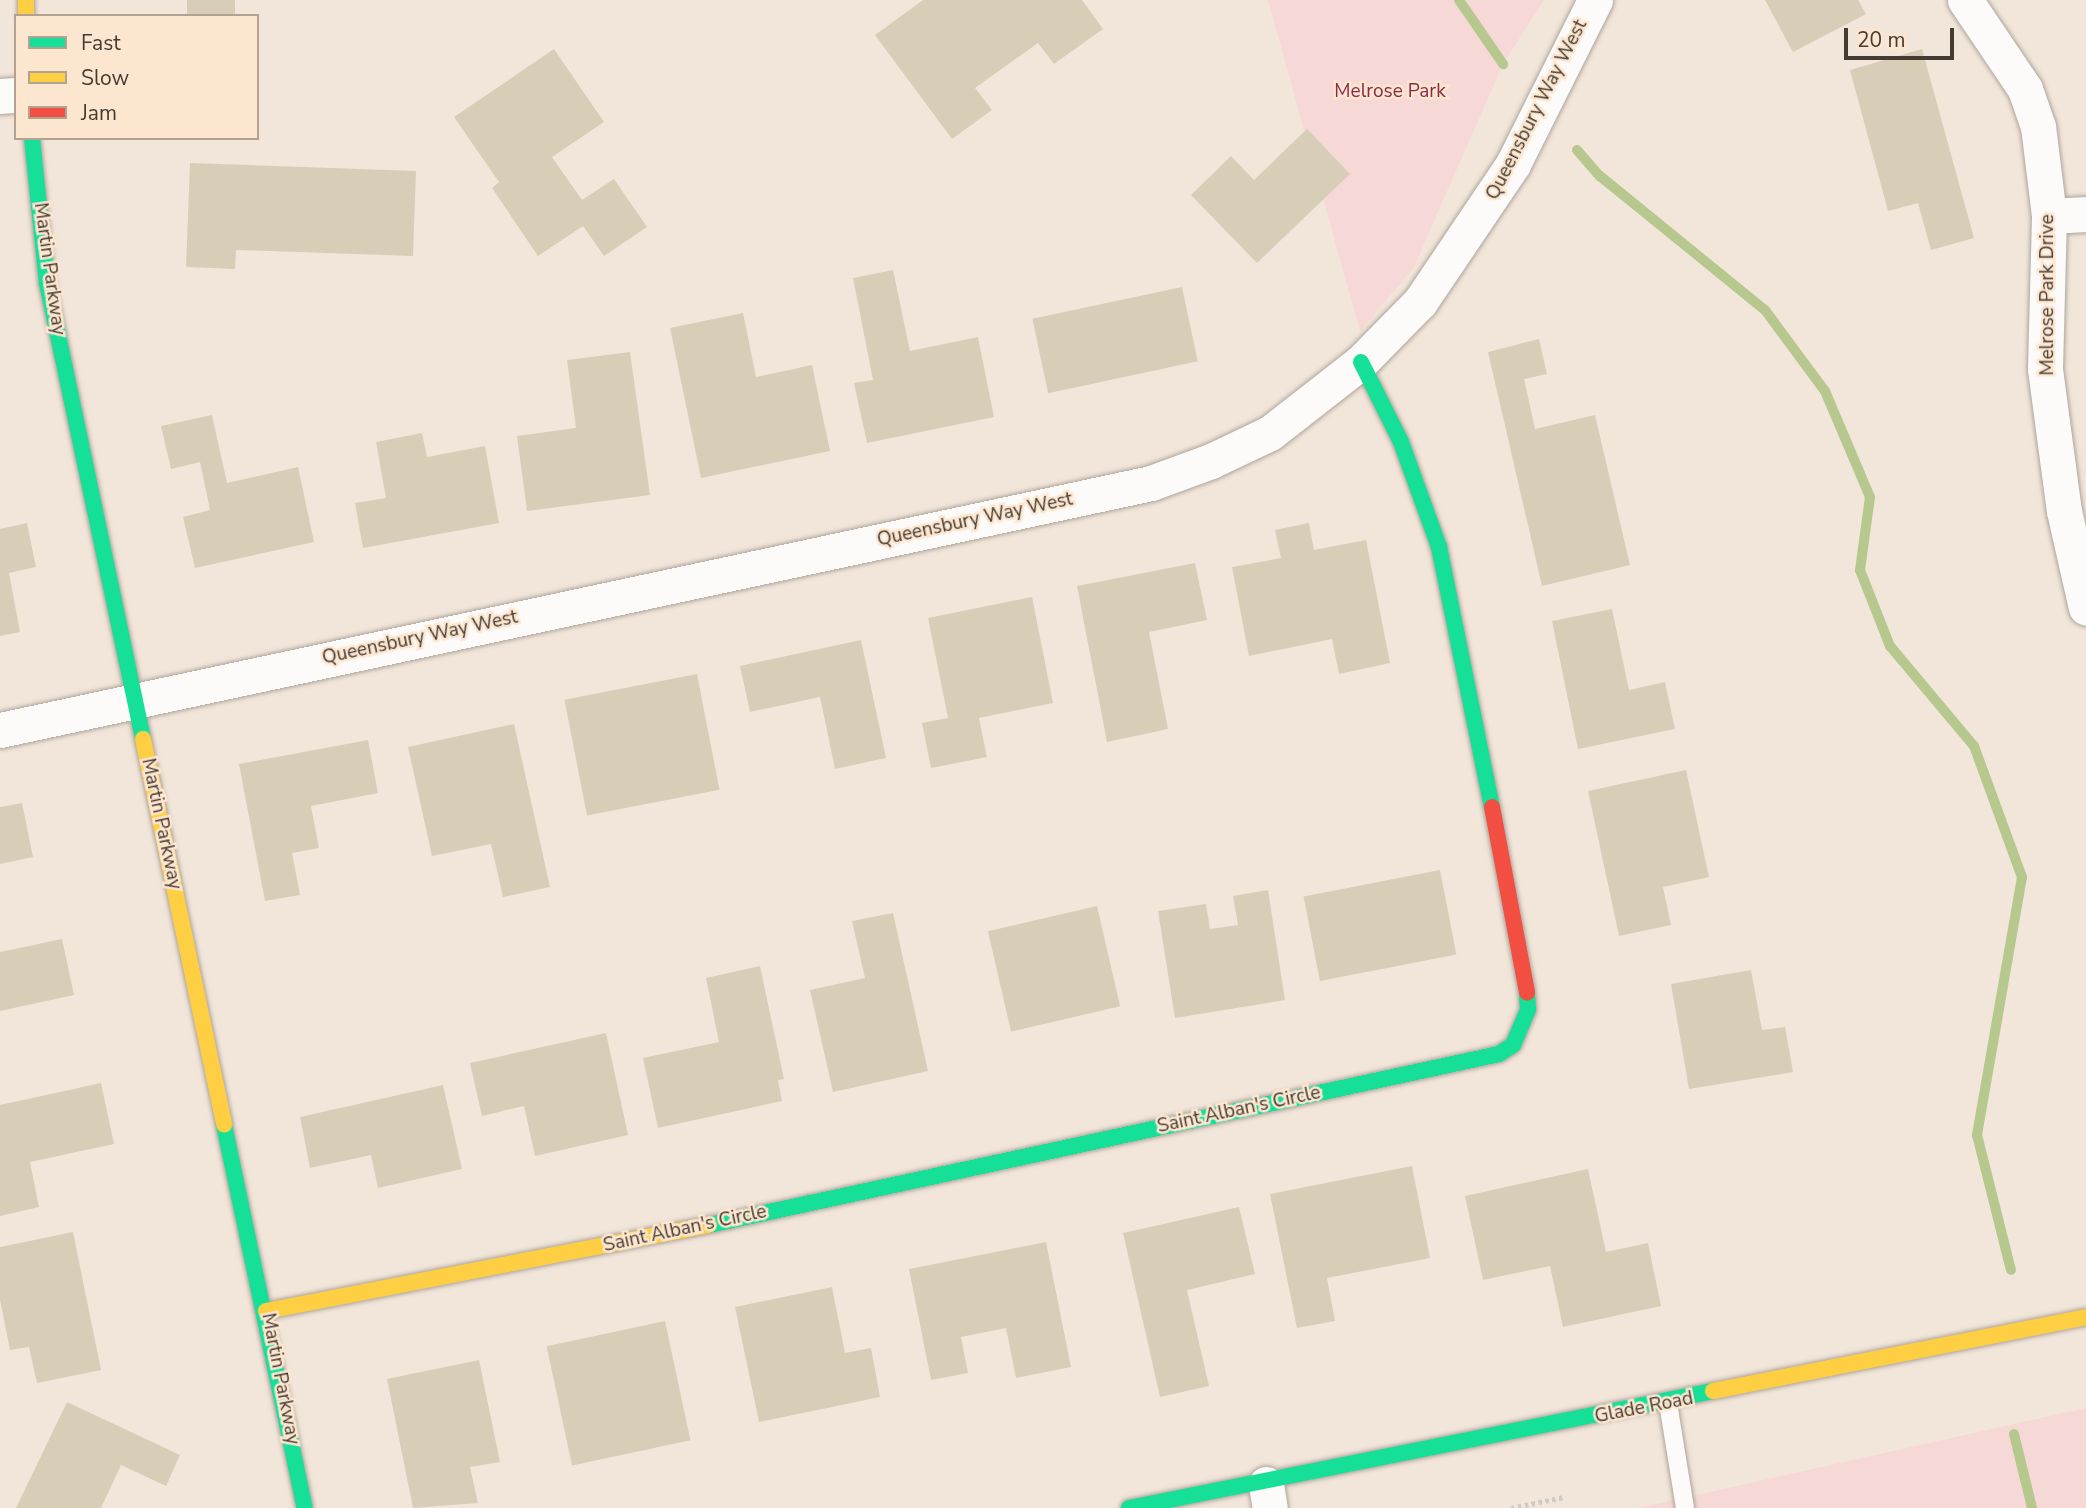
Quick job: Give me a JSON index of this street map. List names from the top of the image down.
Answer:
{
  "streets": {
    "street": [
      "Queensbury Way West",
      "Martin Parkway",
      "Melrose Park Drive",
      "Saint Alban's Circle",
      "Glade Road"
    ]
  },
  "crossings": [
    ["Queensbury Way West", "Martin Parkway"],
    ["Queensbury Way West", "Saint Alban's Circle"],
    ["Martin Parkway", "Saint Alban's Circle"]
  ],
  "parks": ["Melrose Park"],
  "legend": ["Fast", "Slow", "Jam"],
  "scale_bar": "20 m"
}
